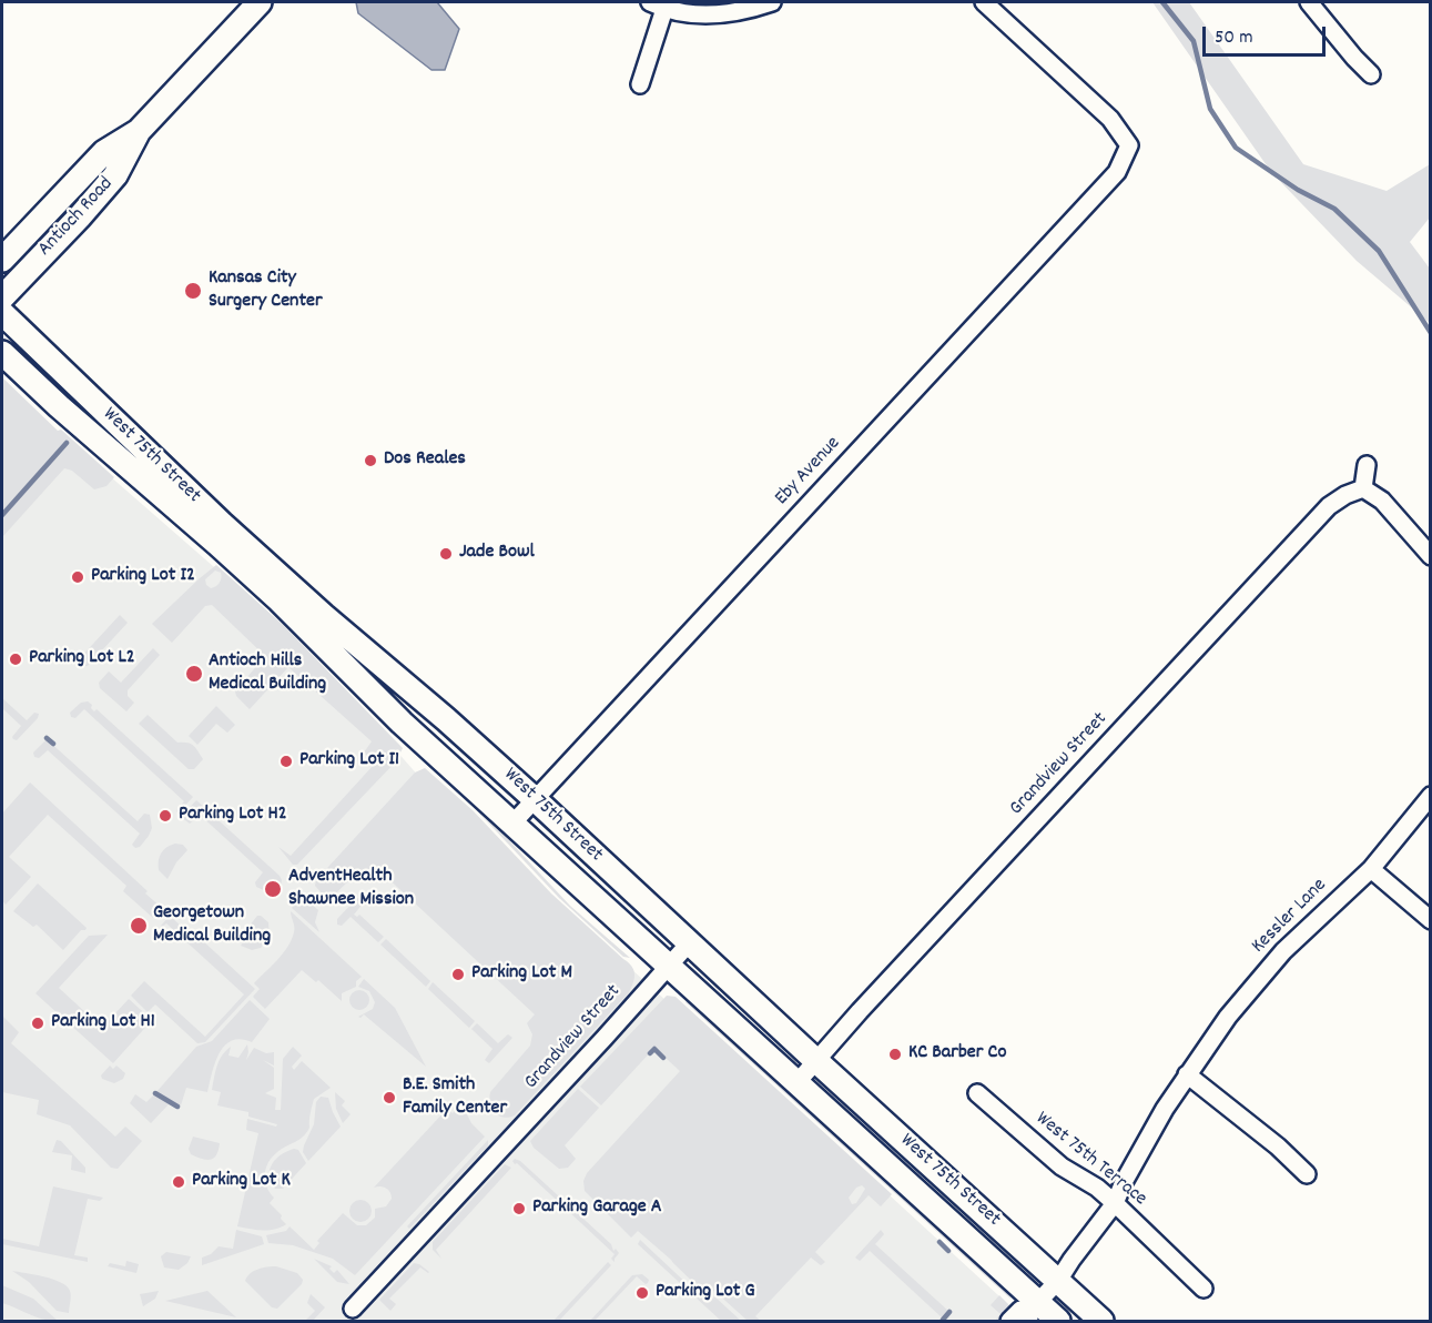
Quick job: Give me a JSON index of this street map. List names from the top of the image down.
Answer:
{
  "streets": {
    "main road": ["Antioch Road", "West 75th Street"],
    "street": [
      "Eby Avenue",
      "Grandview Street",
      "Kessler Lane",
      "West 75th Terrace"
    ]
  },
  "crossings": [
    ["West 75th Street", "Eby Avenue"],
    ["West 75th Street", "Grandview Street"],
    ["West 75th Street", "Kessler Lane"],
    ["Kessler Lane", "West 75th Terrace"]
  ],
  "places": [
    "Kansas City Surgery Center",
    "Dos Reales",
    "Jade Bowl",
    "Parking Lot I2",
    "Parking Lot L2",
    "Antioch Hills Medical Building",
    "Parking Lot I1",
    "Parking Lot H2",
    "AdventHealth Shawnee Mission",
    "Georgetown Medical Building",
    "Parking Lot M",
    "Parking Lot H1",
    "KC Barber Co",
    "B.E. Smith Family Center",
    "Parking Lot K",
    "Parking Garage A",
    "Parking Lot G"
  ],
  "scale_bar": "50 m"
}
